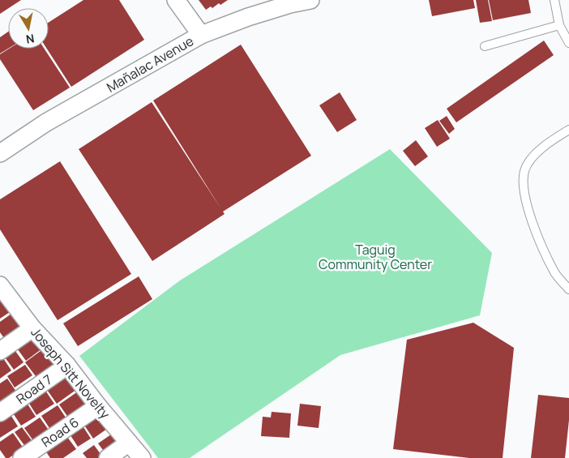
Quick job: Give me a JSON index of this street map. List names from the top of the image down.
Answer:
{
  "streets": {
    "street": [
      "Mañalac Avenue",
      "Joseph Sitt Novelty",
      "Road 7",
      "Road 6"
    ]
  },
  "crossings": [
    ["Joseph Sitt Novelty", "Road 7"],
    ["Joseph Sitt Novelty", "Road 6"]
  ],
  "parks": ["Taguig Community Center"],
  "north": "bottom"
}
